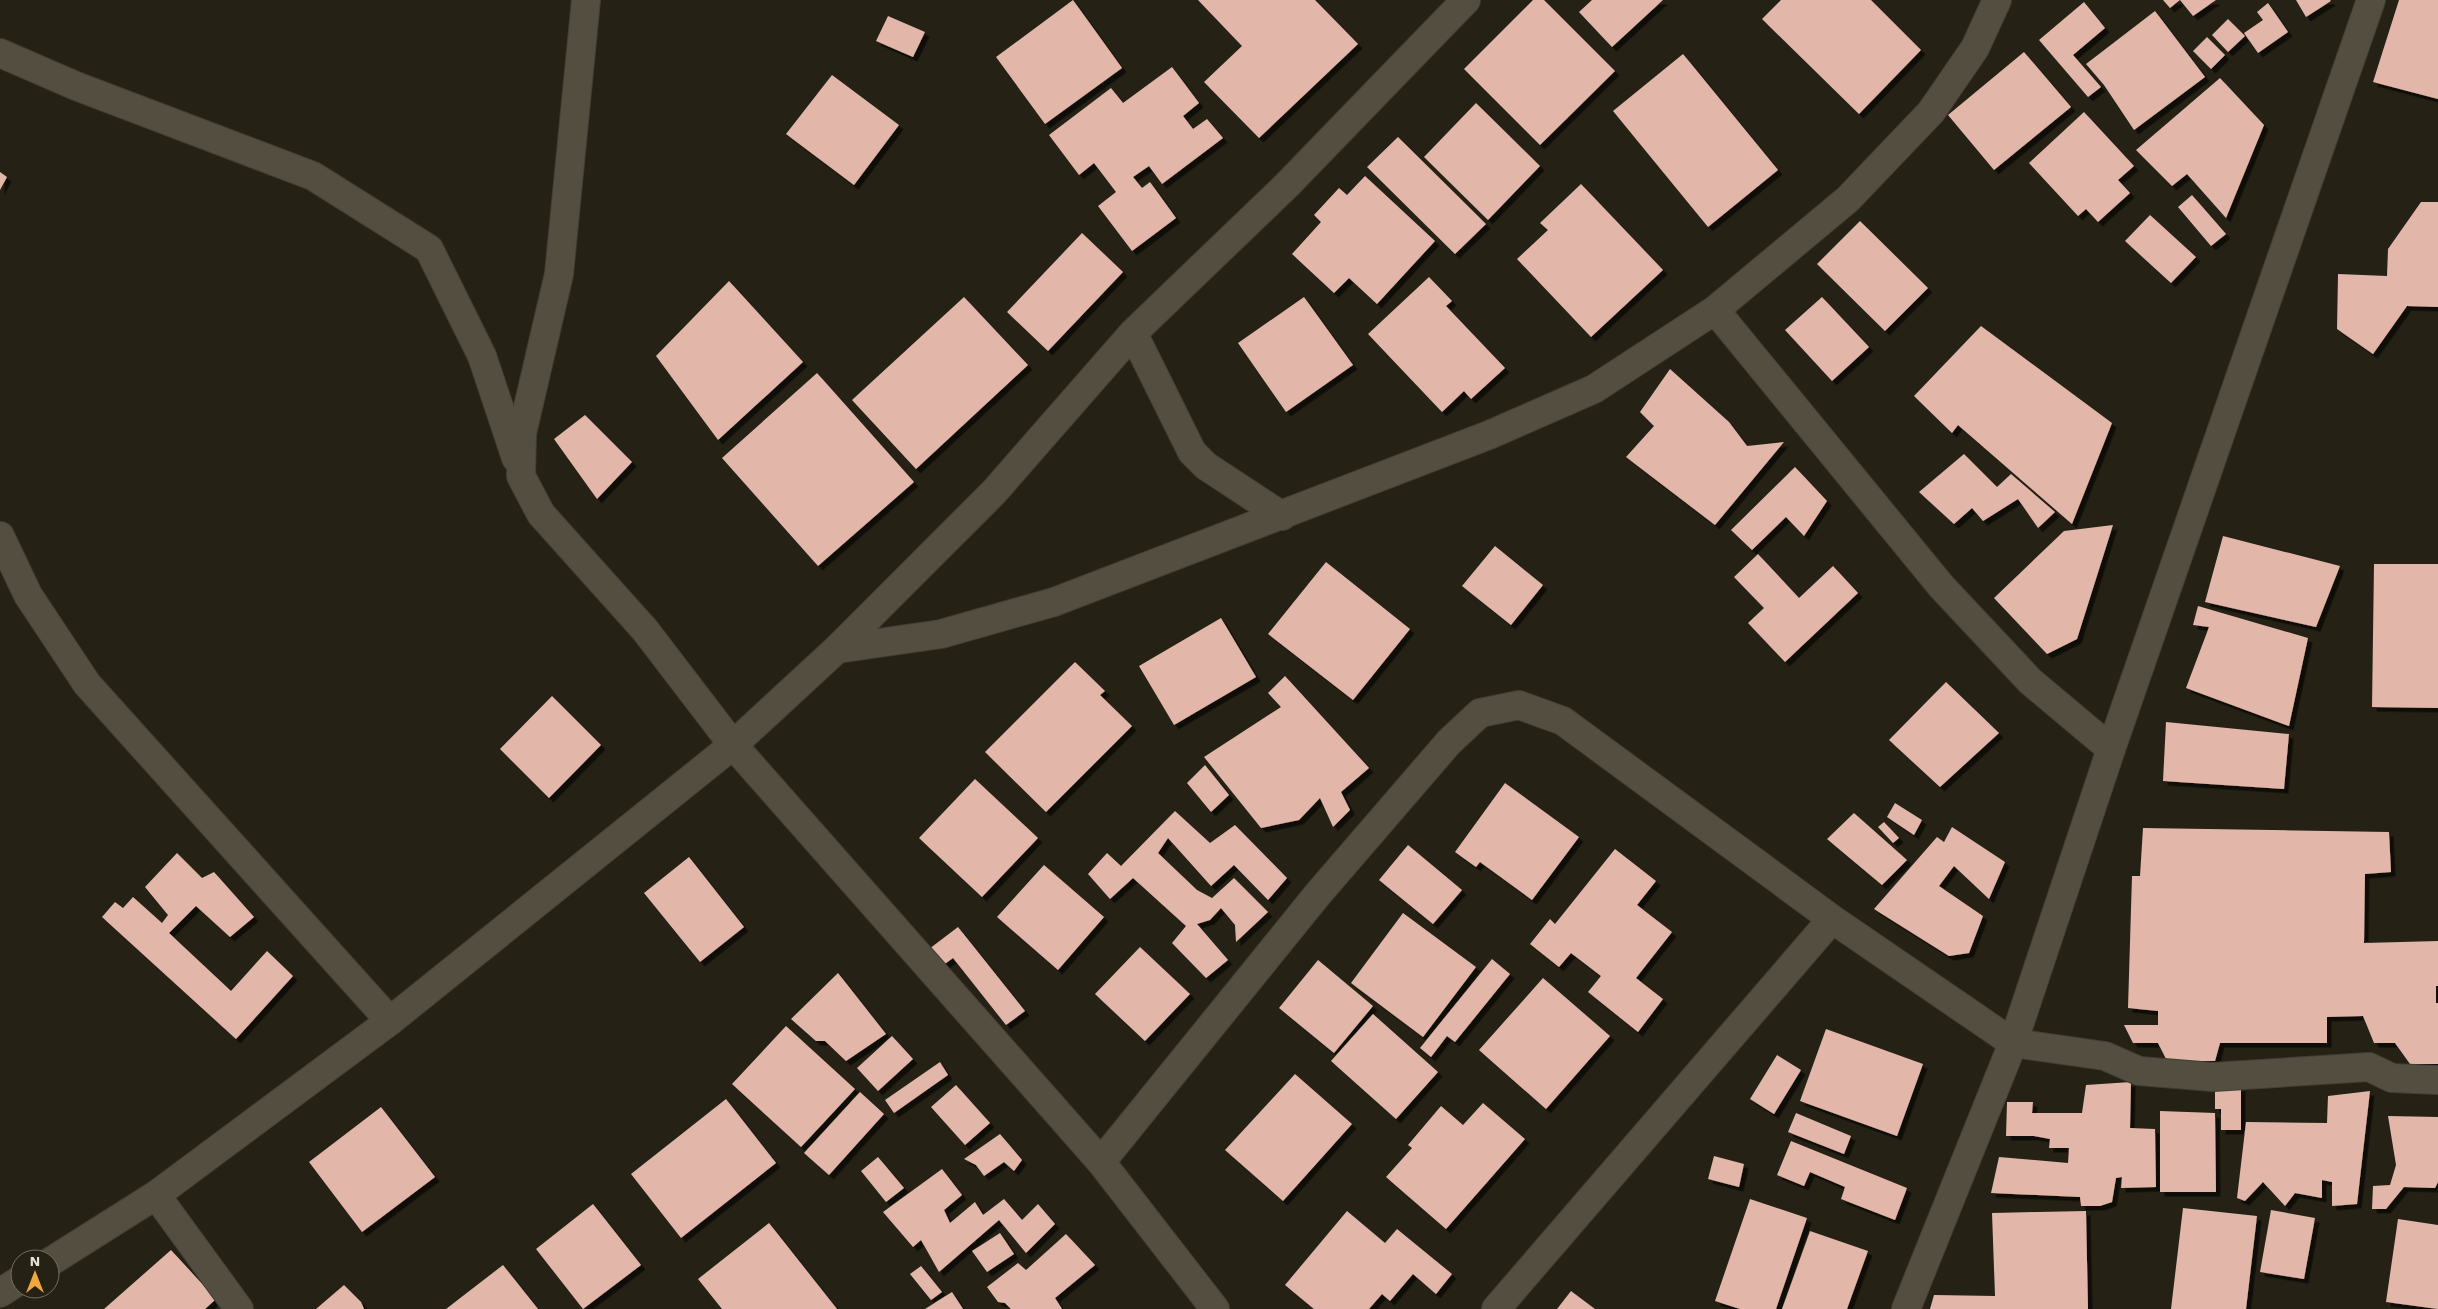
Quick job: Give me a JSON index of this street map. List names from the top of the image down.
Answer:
{
  "north": "top"
}
